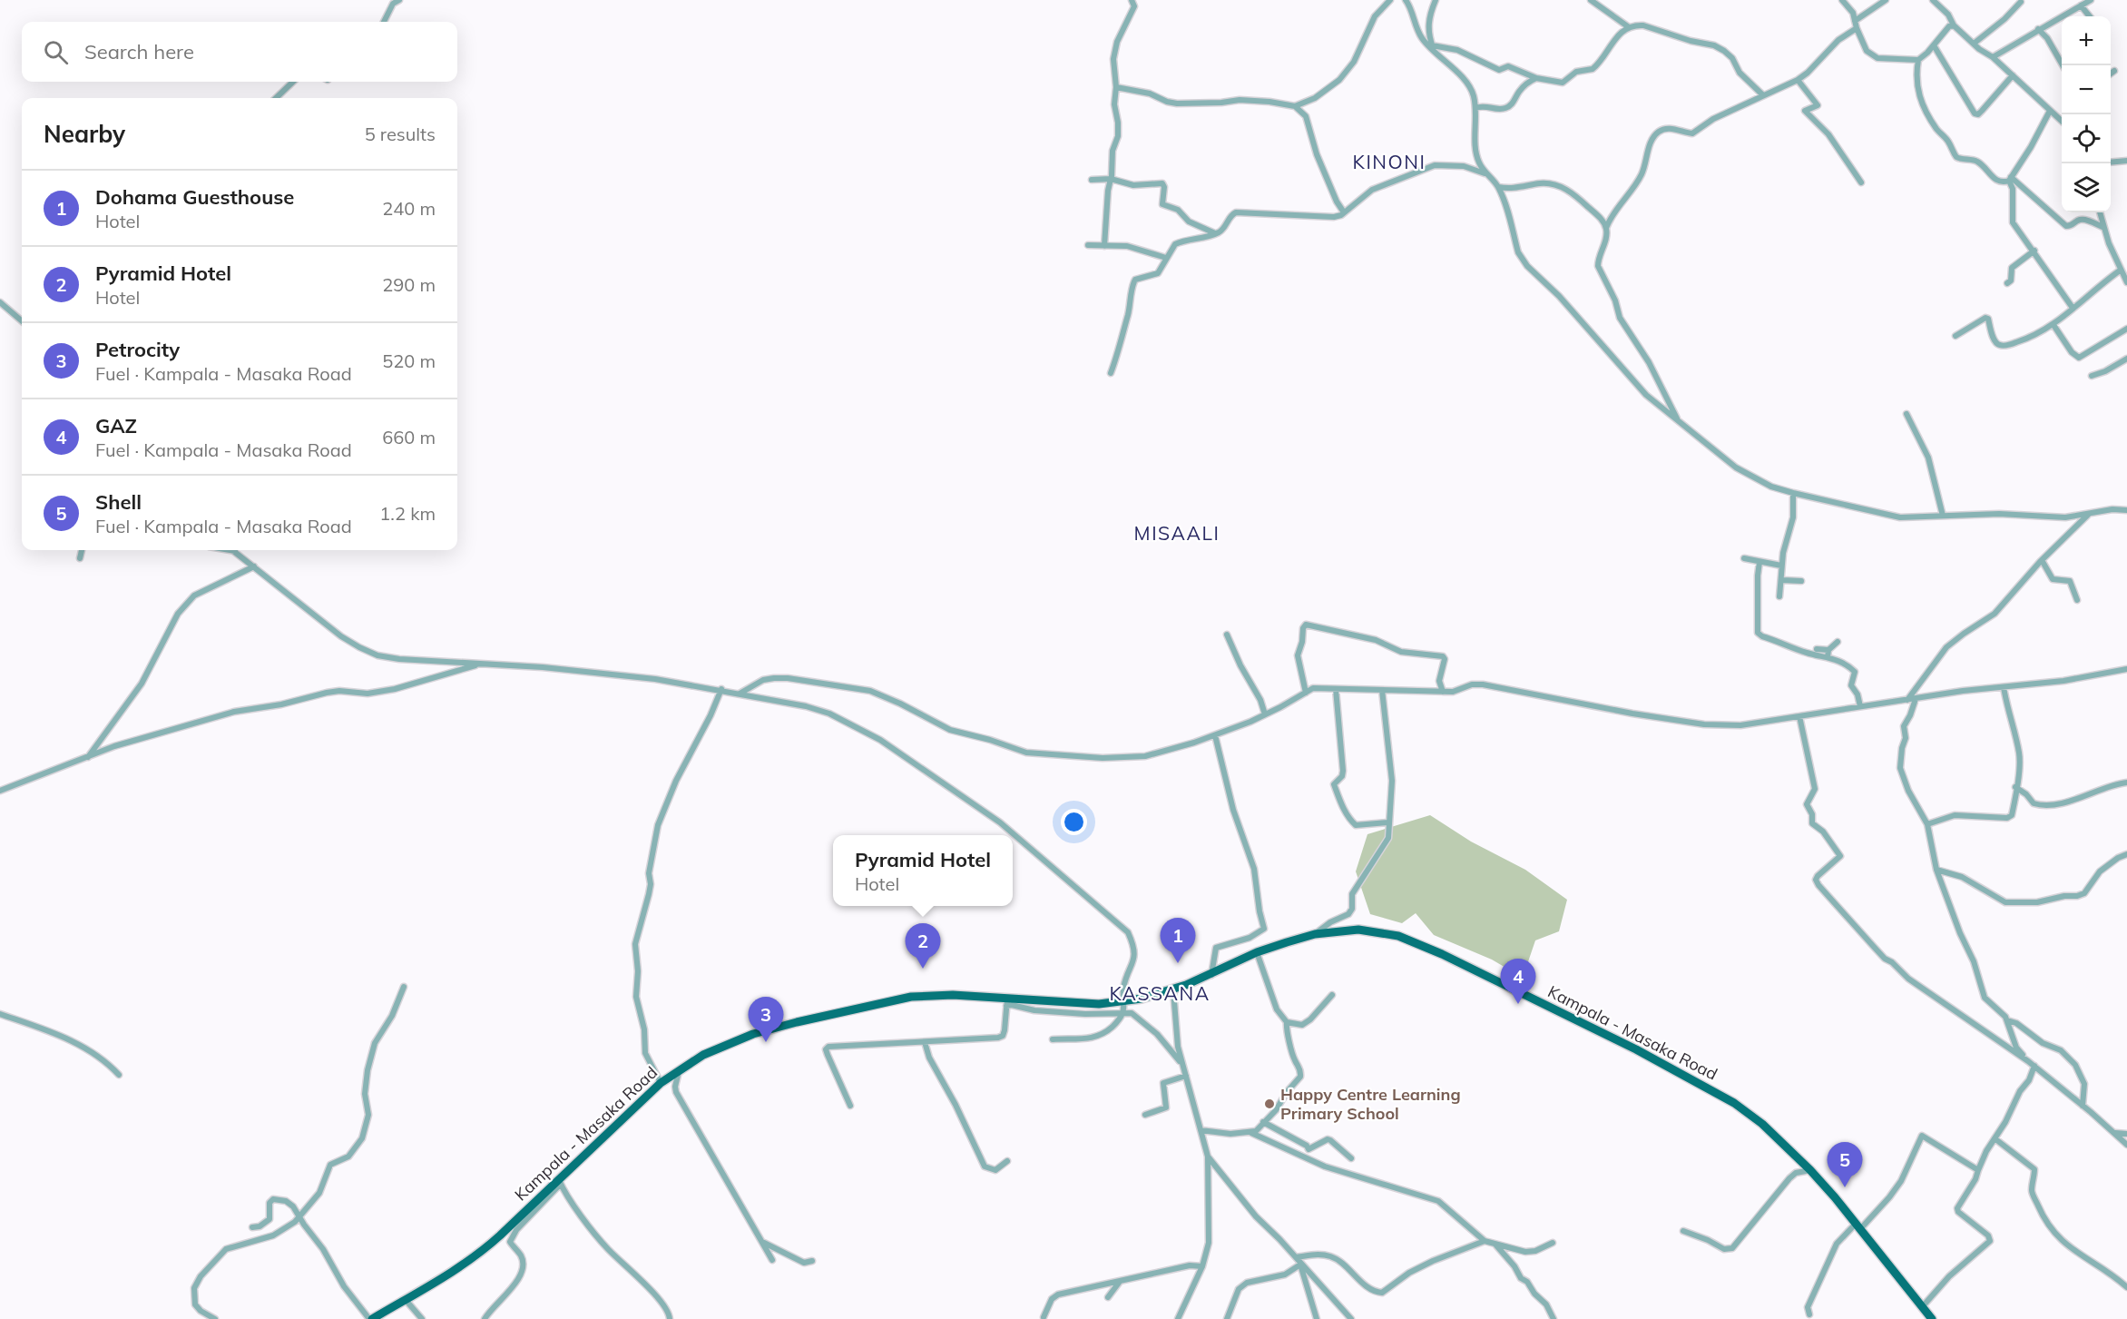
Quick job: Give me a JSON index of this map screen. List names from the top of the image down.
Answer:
{
  "streets": {
    "main road": ["Kampala - Masaka Road"]
  },
  "districts": ["KINONI", "MISAALI", "KASSANA"],
  "places": ["Happy Centre Learning Primary School"],
  "page": {
    "map_buttons": ["+", "−"],
    "search": "Search here",
    "heading": ["Nearby", "5 results"],
    "list": [
      {
        "mark": "1",
        "name": "Dohama Guesthouse",
        "note": "Hotel",
        "value": "240 m"
      },
      {
        "mark": "2",
        "name": "Pyramid Hotel",
        "note": "Hotel",
        "value": "290 m"
      },
      {
        "mark": "3",
        "name": "Petrocity",
        "note": "Fuel · Kampala - Masaka Road",
        "value": "520 m"
      },
      {
        "mark": "4",
        "name": "GAZ",
        "note": "Fuel · Kampala - Masaka Road",
        "value": "660 m"
      },
      {
        "mark": "5",
        "name": "Shell",
        "note": "Fuel · Kampala - Masaka Road",
        "value": "1.2 km"
      }
    ],
    "popup": ["Pyramid Hotel", "Hotel"],
    "pins": [
      "1",
      "2",
      "4",
      "3",
      "5"
    ]
  }
}
